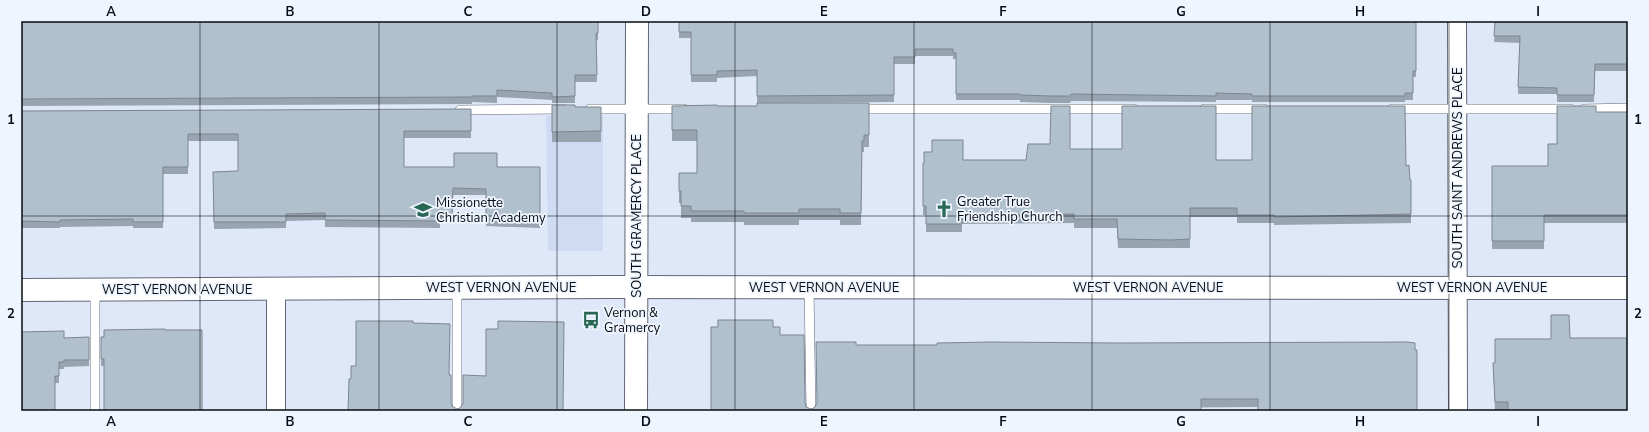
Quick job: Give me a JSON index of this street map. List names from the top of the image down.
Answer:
{
  "streets": {
    "main road": ["SOUTH GRAMERCY PLACE", "WEST VERNON AVENUE"],
    "street": ["SOUTH SAINT ANDREWS PLACE"]
  },
  "crossings": [
    ["SOUTH SAINT ANDREWS PLACE", "WEST VERNON AVENUE"],
    ["SOUTH GRAMERCY PLACE", "WEST VERNON AVENUE"]
  ],
  "places": {
    "church": ["Greater True Friendship Church"],
    "school or university": ["Missionette Christian Academy"],
    "bus stop": ["Vernon & Gramercy"]
  },
  "grid": {
    "columns": [
      "A",
      "B",
      "C",
      "D",
      "E",
      "F",
      "G",
      "H",
      "I"
    ],
    "rows": ["1", "2"]
  }
}
